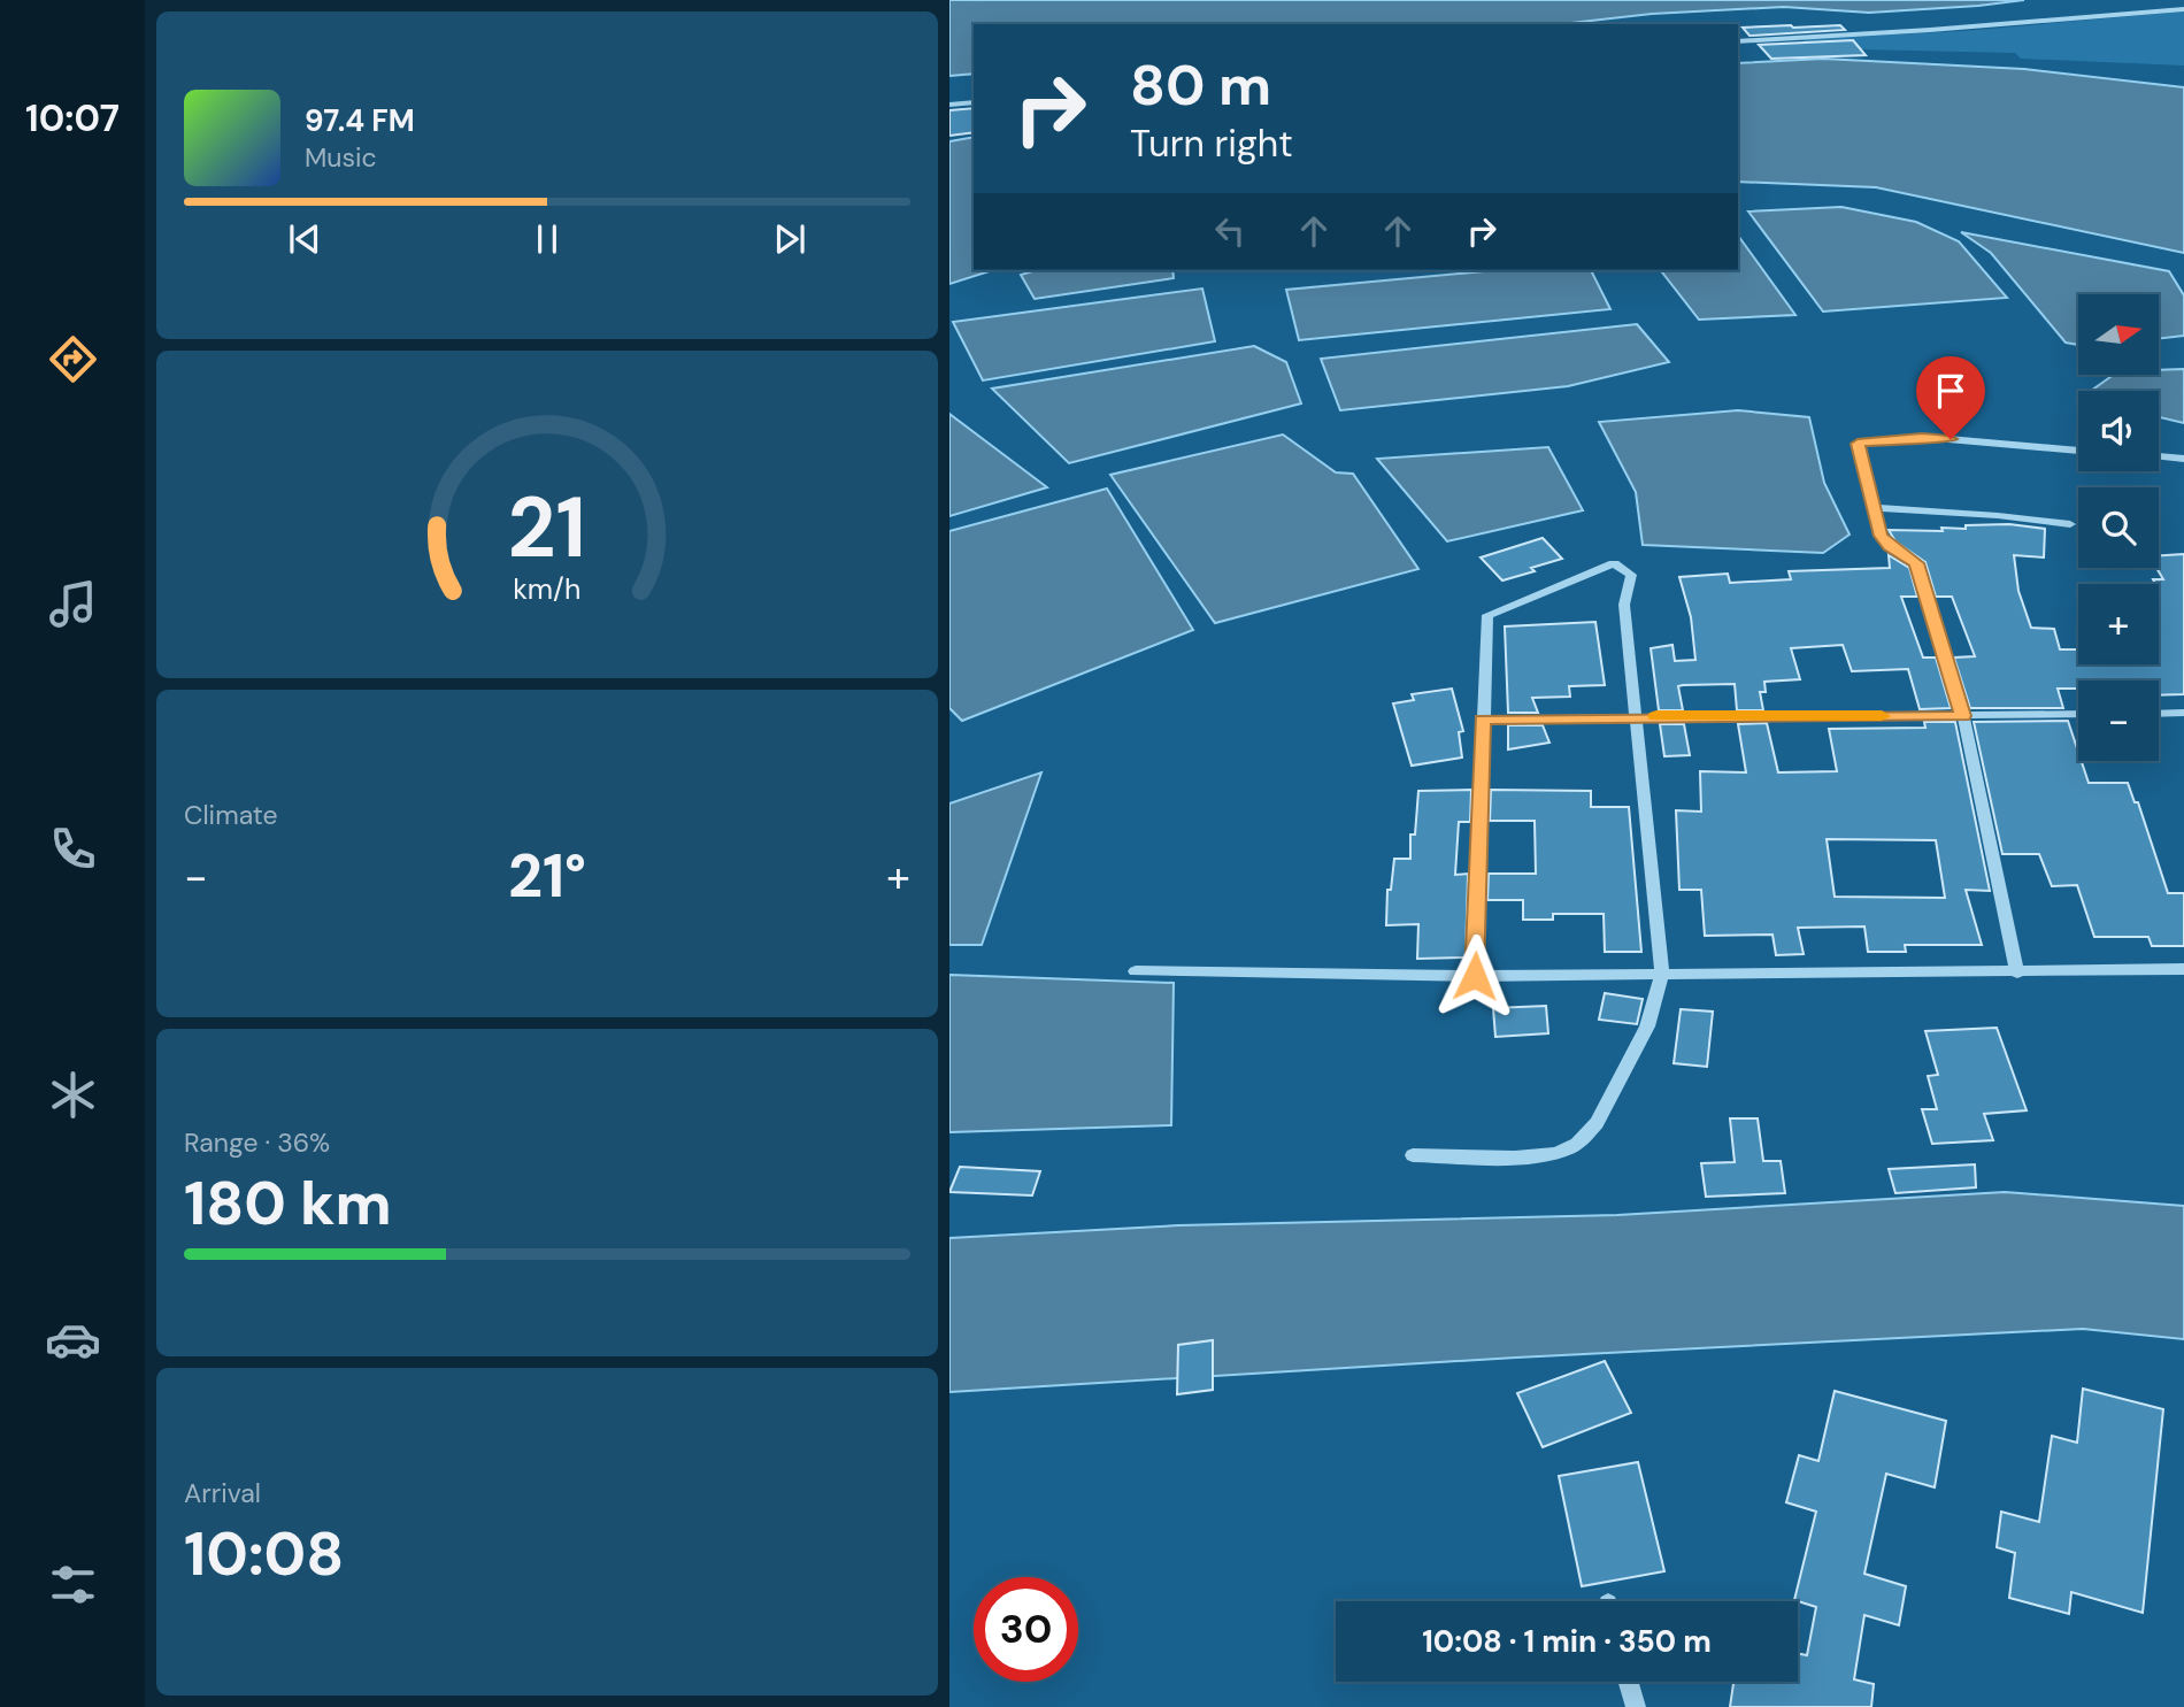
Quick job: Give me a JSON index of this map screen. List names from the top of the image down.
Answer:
{
  "north": "right",
  "page": {
    "tabs": "10:07",
    "turn": ["80 m", "Turn right"],
    "song": ["97.4 FM", "Music"],
    "map_buttons": ["+", "−"],
    "tile": [
      "Climate",
      ["Range · 36%", "180 km"],
      ["Arrival", "10:08"]
    ],
    "heat": ["−", "21°", "+"],
    "limit": "30",
    "trip": "10:08 · 1 min · 350 m",
    "gauge": ["21", "km/h"]
  }
}
